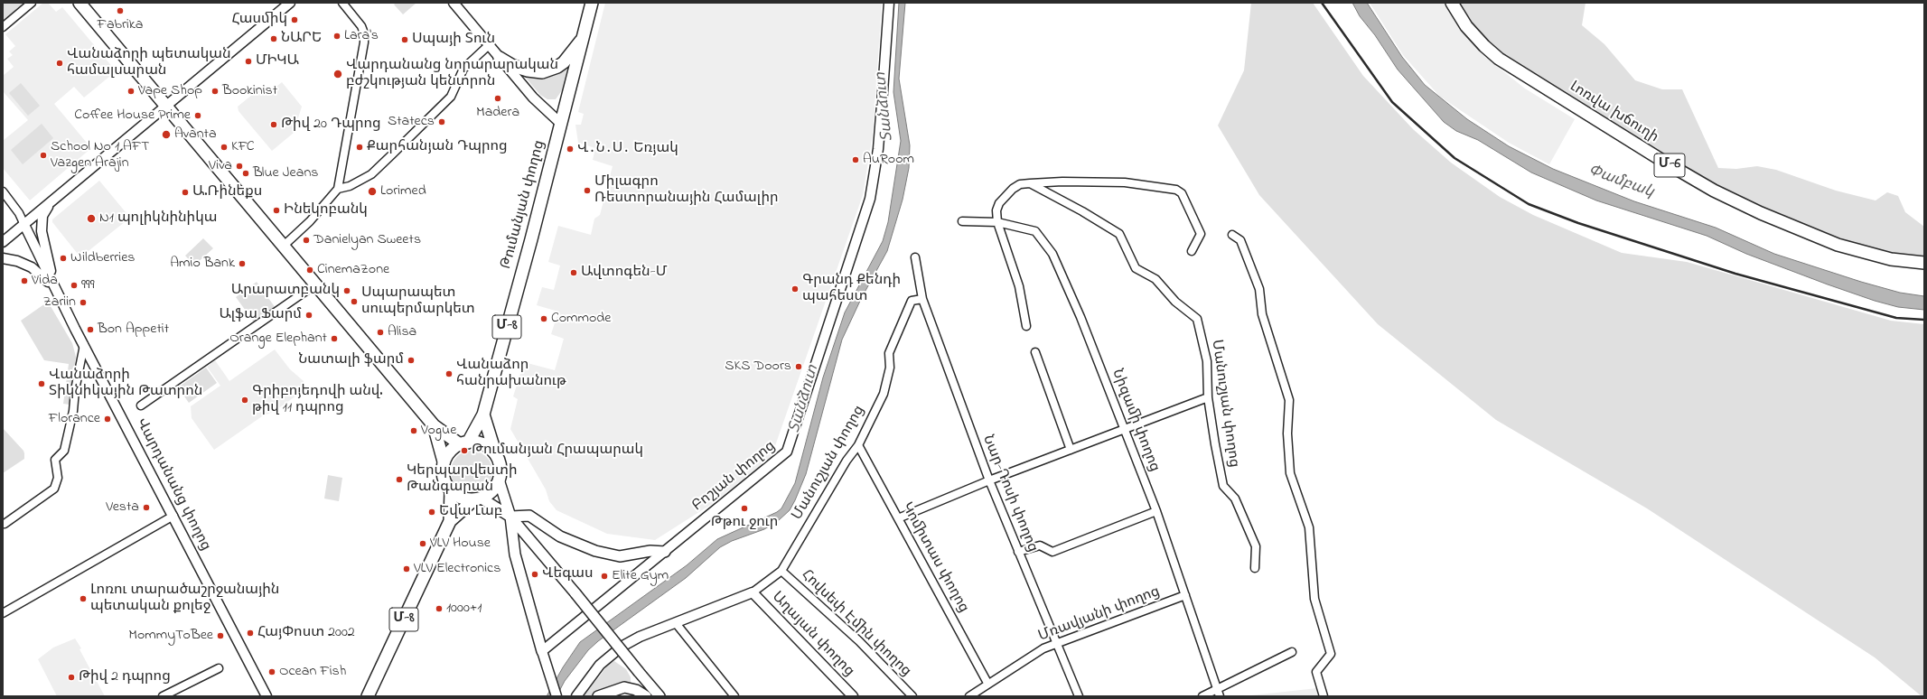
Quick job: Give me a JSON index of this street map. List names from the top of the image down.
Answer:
{
  "streets": {
    "main road": [
      "Լոռվա խճուղի",
      "Մ-6",
      "Թումանյան փողոց",
      "Մ-8"
    ],
    "street": [
      "Մանուշյան փողոց",
      "Նիզամի փողոց",
      "Բոշյան փողոց",
      "Վարդանանց փողոց",
      "Նար-Դոսի փողոց",
      "Կոմիտաս փողոց",
      "Մռավյանի փողոց",
      "Հովսեփ Էմին փողոց",
      "Աղայան փողոց"
    ]
  },
  "crossings": [
    ["Թումանյան փողոց", "Մ-8"],
    ["Մանուշյան փողոց", "Նար-Դոսի փողոց"],
    ["Մանուշյան փողոց", "Կոմիտաս փողոց"],
    ["Մանուշյան փողոց", "Հովսեփ Էմին փողոց"],
    ["Մանուշյան փողոց", "Աղայան փողոց"],
    ["Նիզամի փողոց", "Մռավյանի փողոց"],
    ["Նար-Դոսի փողոց", "Մռավյանի փողոց"],
    ["Կոմիտաս փողոց", "Մռավյանի փողոց"]
  ],
  "water": ["Տանձուտ", "Փամբակ"],
  "places": [
    "Fabrika",
    "Հասմիկ",
    "Lara's",
    "ՆԱՐԵ",
    "Սպայի Տուն",
    "ՄԻԿԱ",
    "Վանաձորի պետական համալսարան",
    "Վարդանանց նորարարական բժշկության կենտրոն",
    "Vape Shop",
    "Bookinist",
    "Madera",
    "Coffee House Prime",
    "Statecs",
    "Թիվ 20 Դպրոց",
    "Avanta",
    "KFC",
    "Քարհանյան Դպրոց",
    "Վ․Ն․Ս․ Եռյակ",
    "School No 1 AFT Vazgen Arajin",
    "AuRoom",
    "Viva",
    "Blue Jeans",
    "Միլագրո Ռեստորանային Համալիր",
    "Lorimed",
    "Ա.Ռինեքս",
    "Ինեկոբանկ",
    "N1 պոլիկնինիկա",
    "Danielyan Sweets",
    "Wildberries",
    "Amio Bank",
    "CinemaZone",
    "Ավտոգեն-Մ",
    "Vida",
    "999",
    "Գրանդ Քենդի պահեստ",
    "Արարատբանկ",
    "Սպարապետ սուպերմարկետ",
    "Zariin",
    "Ալֆա Ֆարմ",
    "Commode",
    "Bon Appetit",
    "Alisa",
    "Orange Elephant",
    "Նատալի ֆարմ",
    "SKS Doors",
    "Վանաձոր հանրախանութ",
    "Վանաձորի Տիկնիկային Թատրոն",
    "Գրիբոյեդովի անվ. թիվ 11 դպրոց",
    "Florance",
    "Vogue",
    "Թումանյան Հրապարակ",
    "Կերպարվեստի Թանգարան",
    "Vesta",
    "Թթու ջուր",
    "Եվա Լաբ",
    "VLV House",
    "VLV Electronics",
    "Վեգաս",
    "Elite Gym",
    "Լոռու տարածաշրջանային պետական քոլեջ",
    "1000+1",
    "ՀայՓոստ 2002",
    "MommyToBee",
    "Ocean Fish",
    "Թիվ 2 դպրոց"
  ]
}
